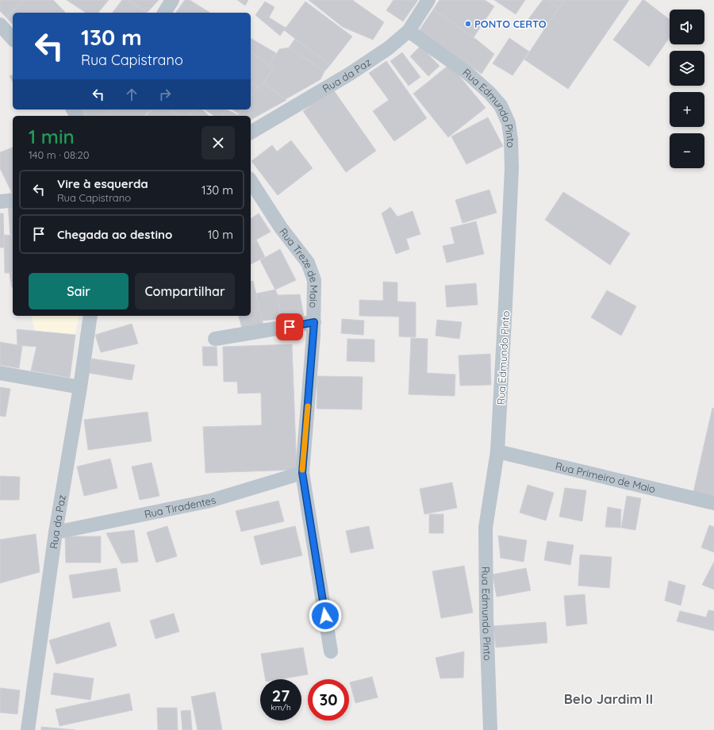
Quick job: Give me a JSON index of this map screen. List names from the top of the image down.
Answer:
{
  "streets": {
    "street": [
      "Rua da Paz",
      "Rua Edmundo Pinto",
      "Rua Treze de Maio",
      "Rua Primeiro de Maio",
      "Rua Tiradentes"
    ]
  },
  "crossings": [
    ["Rua da Paz", "Rua Edmundo Pinto"],
    ["Rua da Paz", "Rua Tiradentes"],
    ["Rua Edmundo Pinto", "Rua Primeiro de Maio"],
    ["Rua Treze de Maio", "Rua Tiradentes"]
  ],
  "districts": ["Belo Jardim II"],
  "places": ["PONTO CERTO"],
  "page": {
    "map_buttons": ["+", "−"],
    "turn": ["130 m", "Rua Capistrano"],
    "heading": ["1 min", "140 m · 08:20"],
    "list": [
      {
        "name": "Vire à esquerda",
        "note": "Rua Capistrano",
        "value": "130 m"
      },
      {
        "name": "Chegada ao destino",
        "value": "10 m"
      }
    ],
    "buttons": ["Sair", "Compartilhar"],
    "speed": "27 km/h",
    "limit": "30"
  }
}
